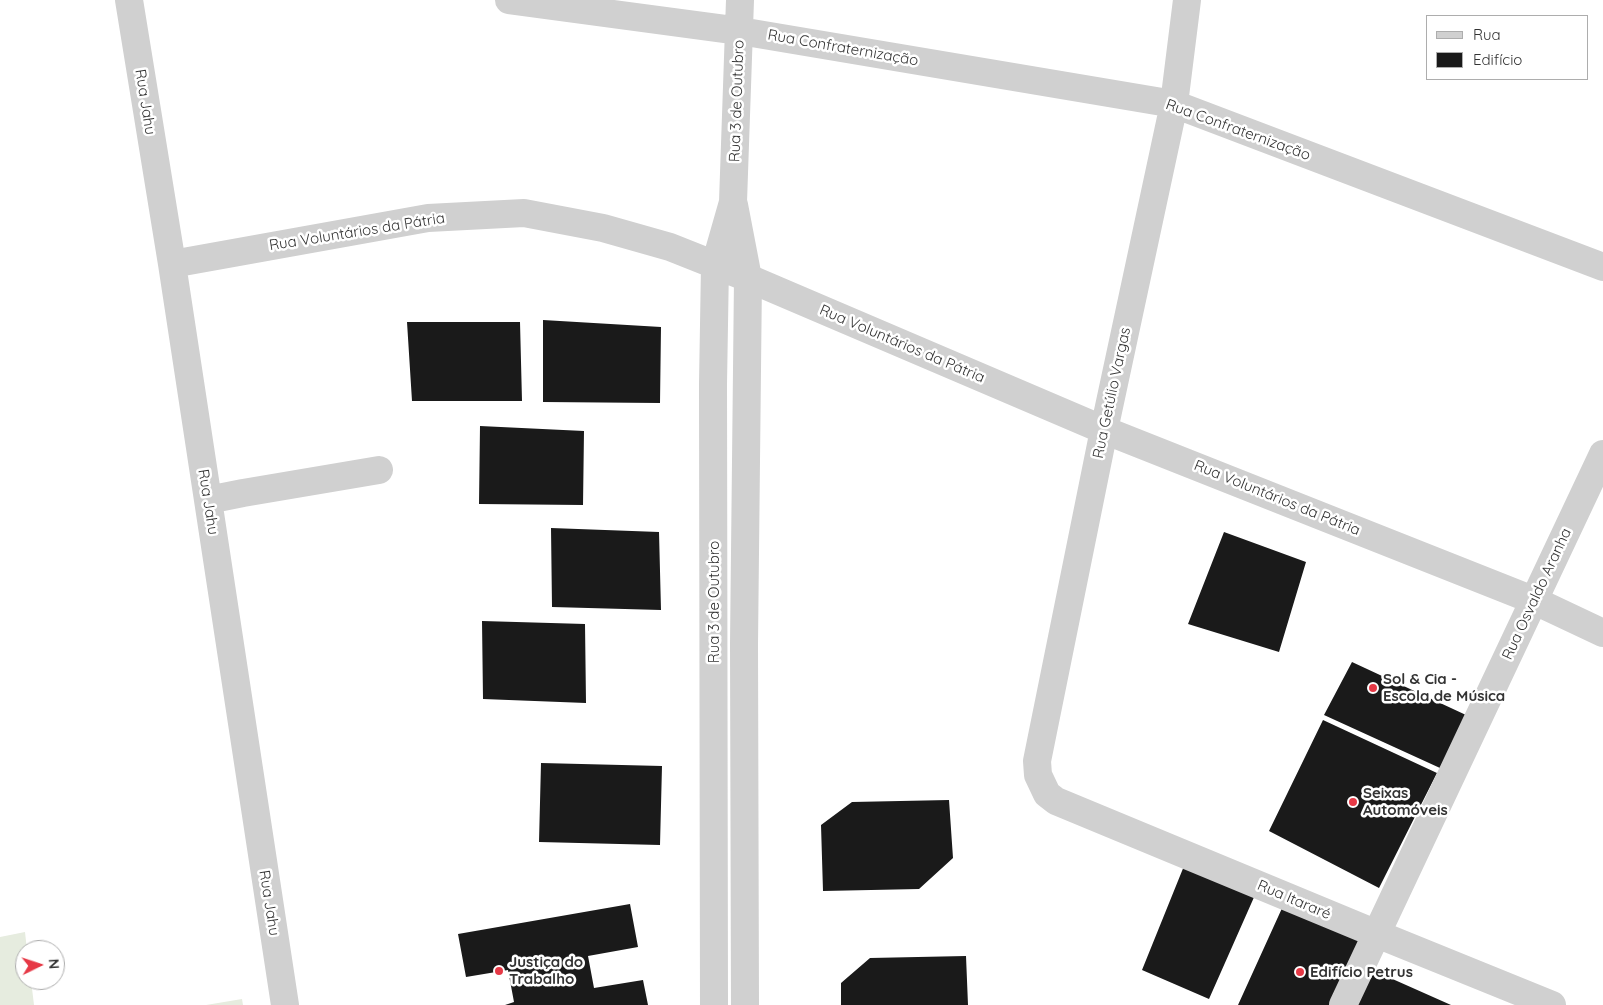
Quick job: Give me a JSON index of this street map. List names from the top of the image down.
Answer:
{
  "streets": {
    "street": [
      "Rua Confraternização",
      "Rua 3 de Outubro",
      "Rua Jahu",
      "Rua Voluntários da Pátria",
      "Rua Getúlio Vargas",
      "Rua Osvaldo Aranha",
      "Rua Itararé"
    ]
  },
  "crossings": [
    ["Rua Confraternização", "Rua 3 de Outubro"],
    ["Rua Confraternização", "Rua Getúlio Vargas"],
    ["Rua 3 de Outubro", "Rua Voluntários da Pátria"],
    ["Rua Jahu", "Rua Voluntários da Pátria"],
    ["Rua Voluntários da Pátria", "Rua Getúlio Vargas"],
    ["Rua Voluntários da Pátria", "Rua Osvaldo Aranha"],
    ["Rua Getúlio Vargas", "Rua Itararé"],
    ["Rua Osvaldo Aranha", "Rua Itararé"]
  ],
  "places": [
    "Sol & Cia - Escola de Música",
    "Seixas Automóveis",
    "Justiça do Trabalho",
    "Edifício Petrus"
  ],
  "legend": ["Rua", "Edifício"],
  "north": "right"
}
